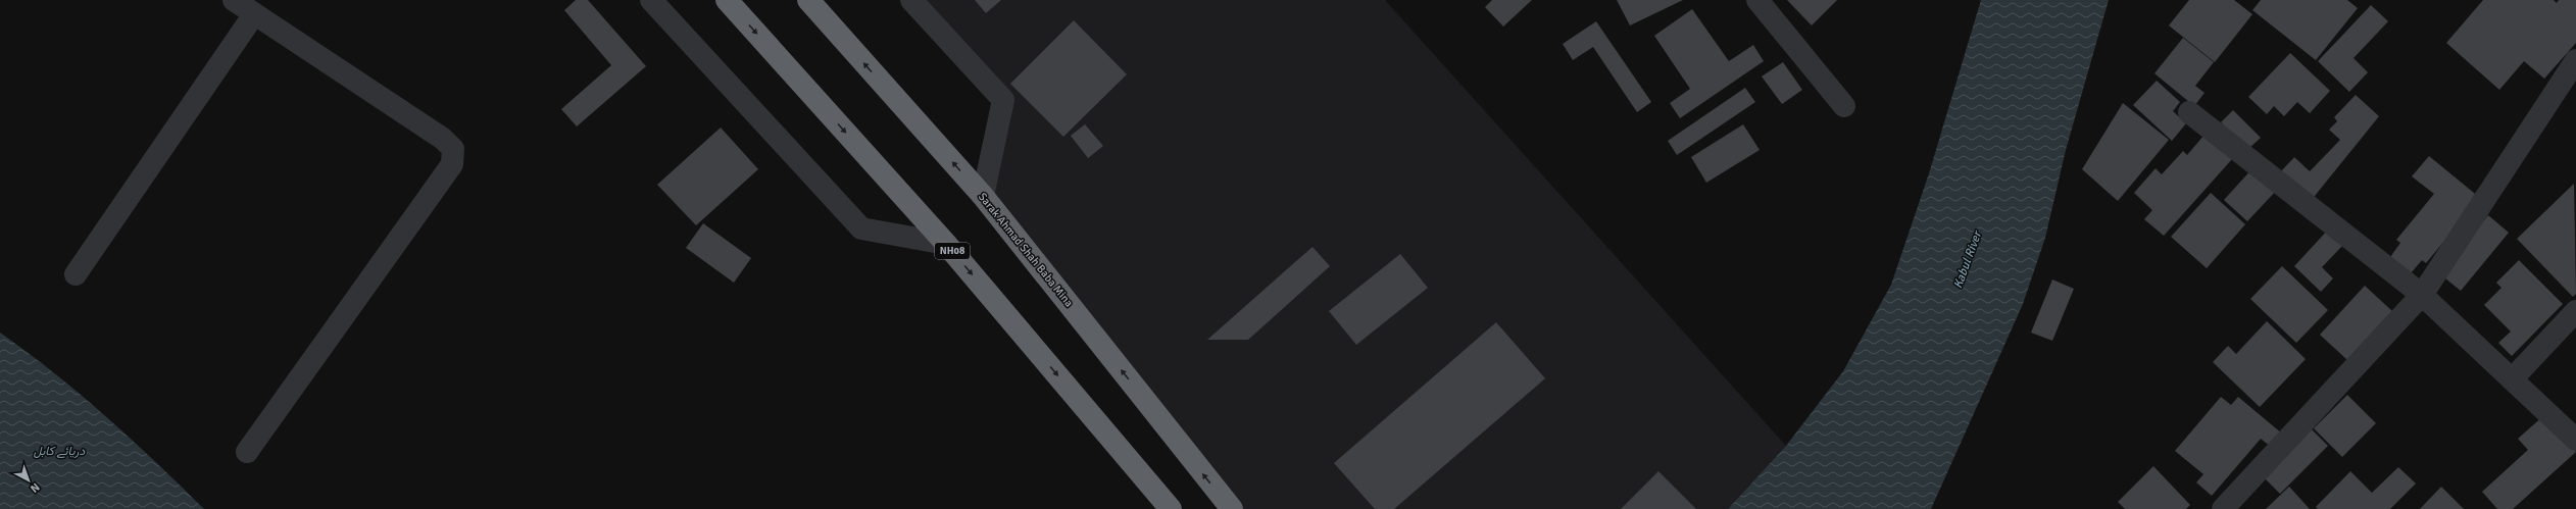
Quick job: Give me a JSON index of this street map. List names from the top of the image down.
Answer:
{
  "streets": {
    "highway": ["Sarak Ahmad Shah Baba Mina", "NH08"]
  },
  "water": ["Kabul River", "دریائے کابل"],
  "north": "bottom right"
}
